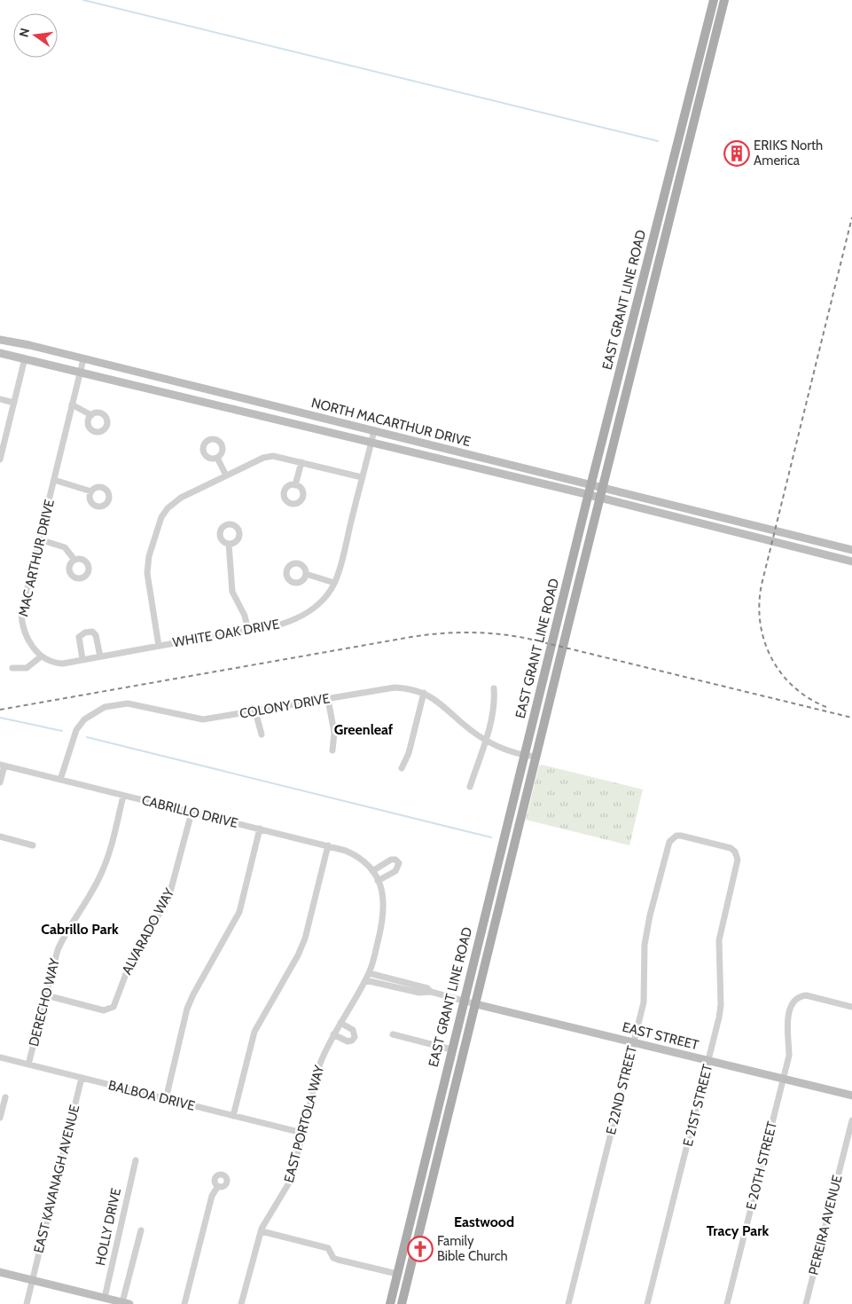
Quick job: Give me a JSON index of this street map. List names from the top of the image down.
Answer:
{
  "streets": {
    "main road": ["EAST GRANT LINE ROAD", "NORTH MACARTHUR DRIVE", "EAST STREET"],
    "street": [
      "MAC ARTHUR DRIVE",
      "WHITE OAK DRIVE",
      "COLONY DRIVE",
      "CABRILLO DRIVE",
      "ALVARADO WAY",
      "DERECHO WAY",
      "E 22ND STREET",
      "BALBOA DRIVE",
      "E 21ST STREET",
      "EAST PORTOLA WAY",
      "E 20TH STREET",
      "EAST KAVANAGH AVENUE",
      "PEREIRA AVENUE",
      "HOLLY DRIVE"
    ]
  },
  "crossings": [
    ["EAST GRANT LINE ROAD", "NORTH MACARTHUR DRIVE"],
    ["EAST GRANT LINE ROAD", "COLONY DRIVE"],
    ["EAST GRANT LINE ROAD", "EAST STREET"],
    ["NORTH MACARTHUR DRIVE", "MAC ARTHUR DRIVE"],
    ["NORTH MACARTHUR DRIVE", "WHITE OAK DRIVE"],
    ["MAC ARTHUR DRIVE", "WHITE OAK DRIVE"],
    ["COLONY DRIVE", "CABRILLO DRIVE"],
    ["CABRILLO DRIVE", "ALVARADO WAY"],
    ["CABRILLO DRIVE", "DERECHO WAY"],
    ["CABRILLO DRIVE", "EAST PORTOLA WAY"],
    ["ALVARADO WAY", "DERECHO WAY"],
    ["DERECHO WAY", "BALBOA DRIVE"],
    ["EAST STREET", "E 22ND STREET"],
    ["EAST STREET", "E 21ST STREET"],
    ["EAST STREET", "E 20TH STREET"],
    ["E 22ND STREET", "E 21ST STREET"],
    ["BALBOA DRIVE", "EAST PORTOLA WAY"],
    ["BALBOA DRIVE", "EAST KAVANAGH AVENUE"]
  ],
  "districts": [
    "Greenleaf",
    "Cabrillo Park",
    "Eastwood",
    "Tracy Park"
  ],
  "places": {
    "building": ["ERIKS North America"],
    "church": ["Family Bible Church"]
  },
  "north": "left"
}
